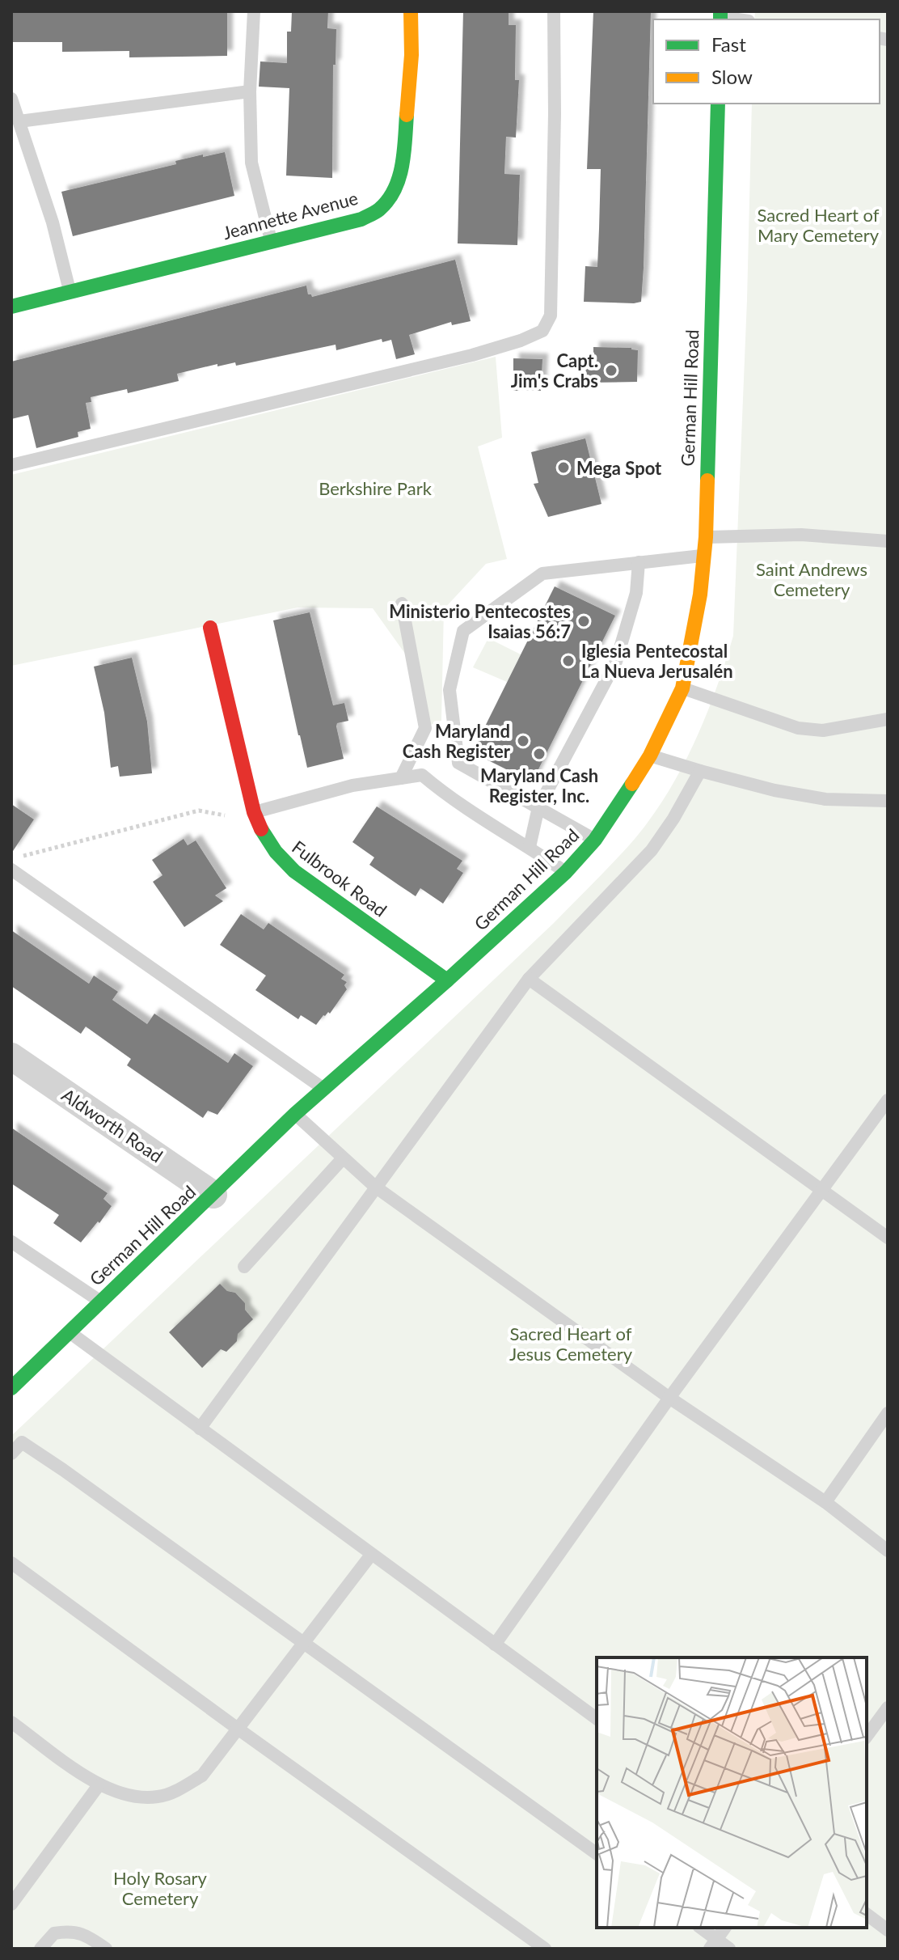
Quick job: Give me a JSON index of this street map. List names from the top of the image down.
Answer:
{
  "streets": {
    "street": [
      "Jeannette Avenue",
      "German Hill Road",
      "Fulbrook Road",
      "Aldworth Road"
    ]
  },
  "crossings": [
    ["German Hill Road", "Fulbrook Road"],
    ["German Hill Road", "Aldworth Road"]
  ],
  "parks": [
    "Sacred Heart of Mary Cemetery",
    "Berkshire Park",
    "Saint Andrews Cemetery",
    "Sacred Heart of Jesus Cemetery",
    "Holy Rosary Cemetery"
  ],
  "places": [
    "Capt. Jim's Crabs",
    "Mega Spot",
    "Ministerio Pentecostes Isaias 56:7",
    "Iglesia Pentecostal La Nueva Jerusalén",
    "Maryland Cash Register",
    "Maryland Cash Register, Inc."
  ],
  "legend": ["Fast", "Slow"]
}
